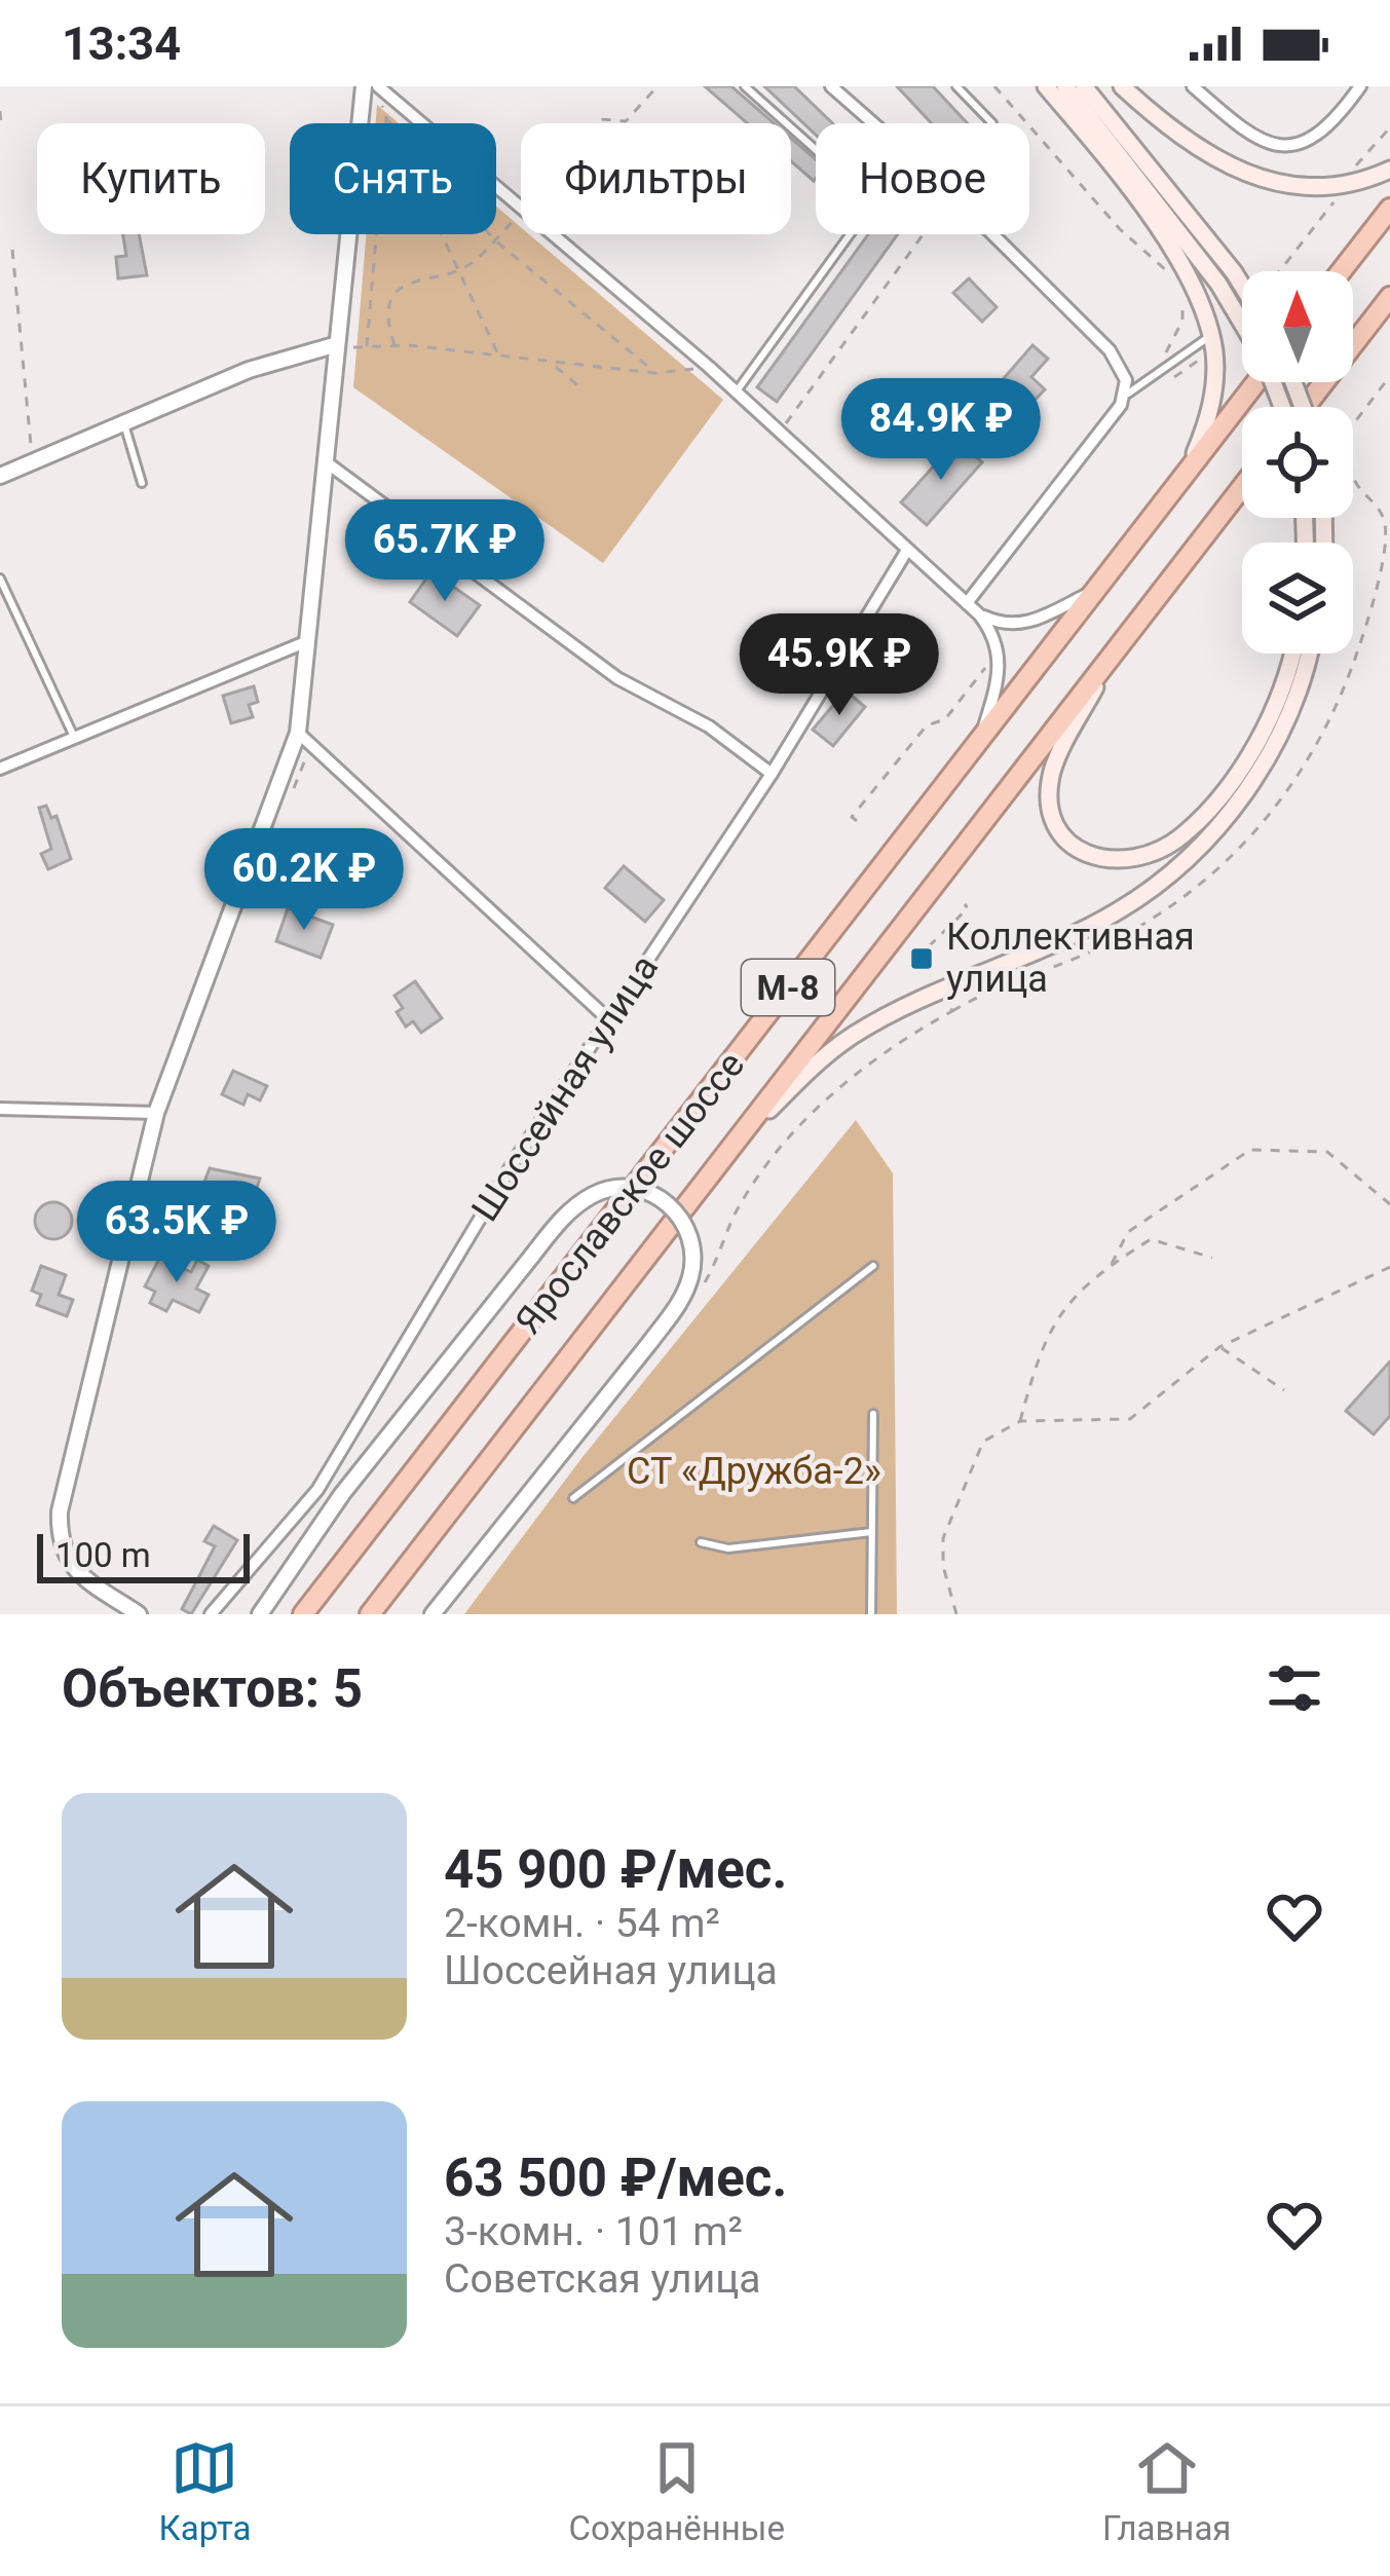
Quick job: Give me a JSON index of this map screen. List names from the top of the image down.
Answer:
{
  "streets": {
    "highway": ["М-8", "Ярославское шоссе"],
    "street": ["Шоссейная улица"]
  },
  "parks": ["СТ «Дружба-2»"],
  "places": {
    "transit": ["Коллективная улица"]
  },
  "scale_bar": "100 m",
  "north": "top",
  "page": {
    "status": "13:34",
    "chip": [
      "Купить",
      "Снять",
      "Фильтры",
      "Новое"
    ],
    "price": [
      "84.9K ₽",
      "65.7K ₽",
      "45.9K ₽",
      "60.2K ₽",
      "63.5K ₽"
    ],
    "scale": "100 m",
    "heading": "Объектов: 5",
    "list": [
      {
        "name": "45 900 ₽/мес.",
        "note": "2-комн. · 54 m² · Шоссейная улица"
      },
      {
        "name": "63 500 ₽/мес.",
        "note": "3-комн. · 101 m² · Советская улица"
      }
    ],
    "tabs": ["Карта", "Сохранённые", "Главная"]
  }
}
